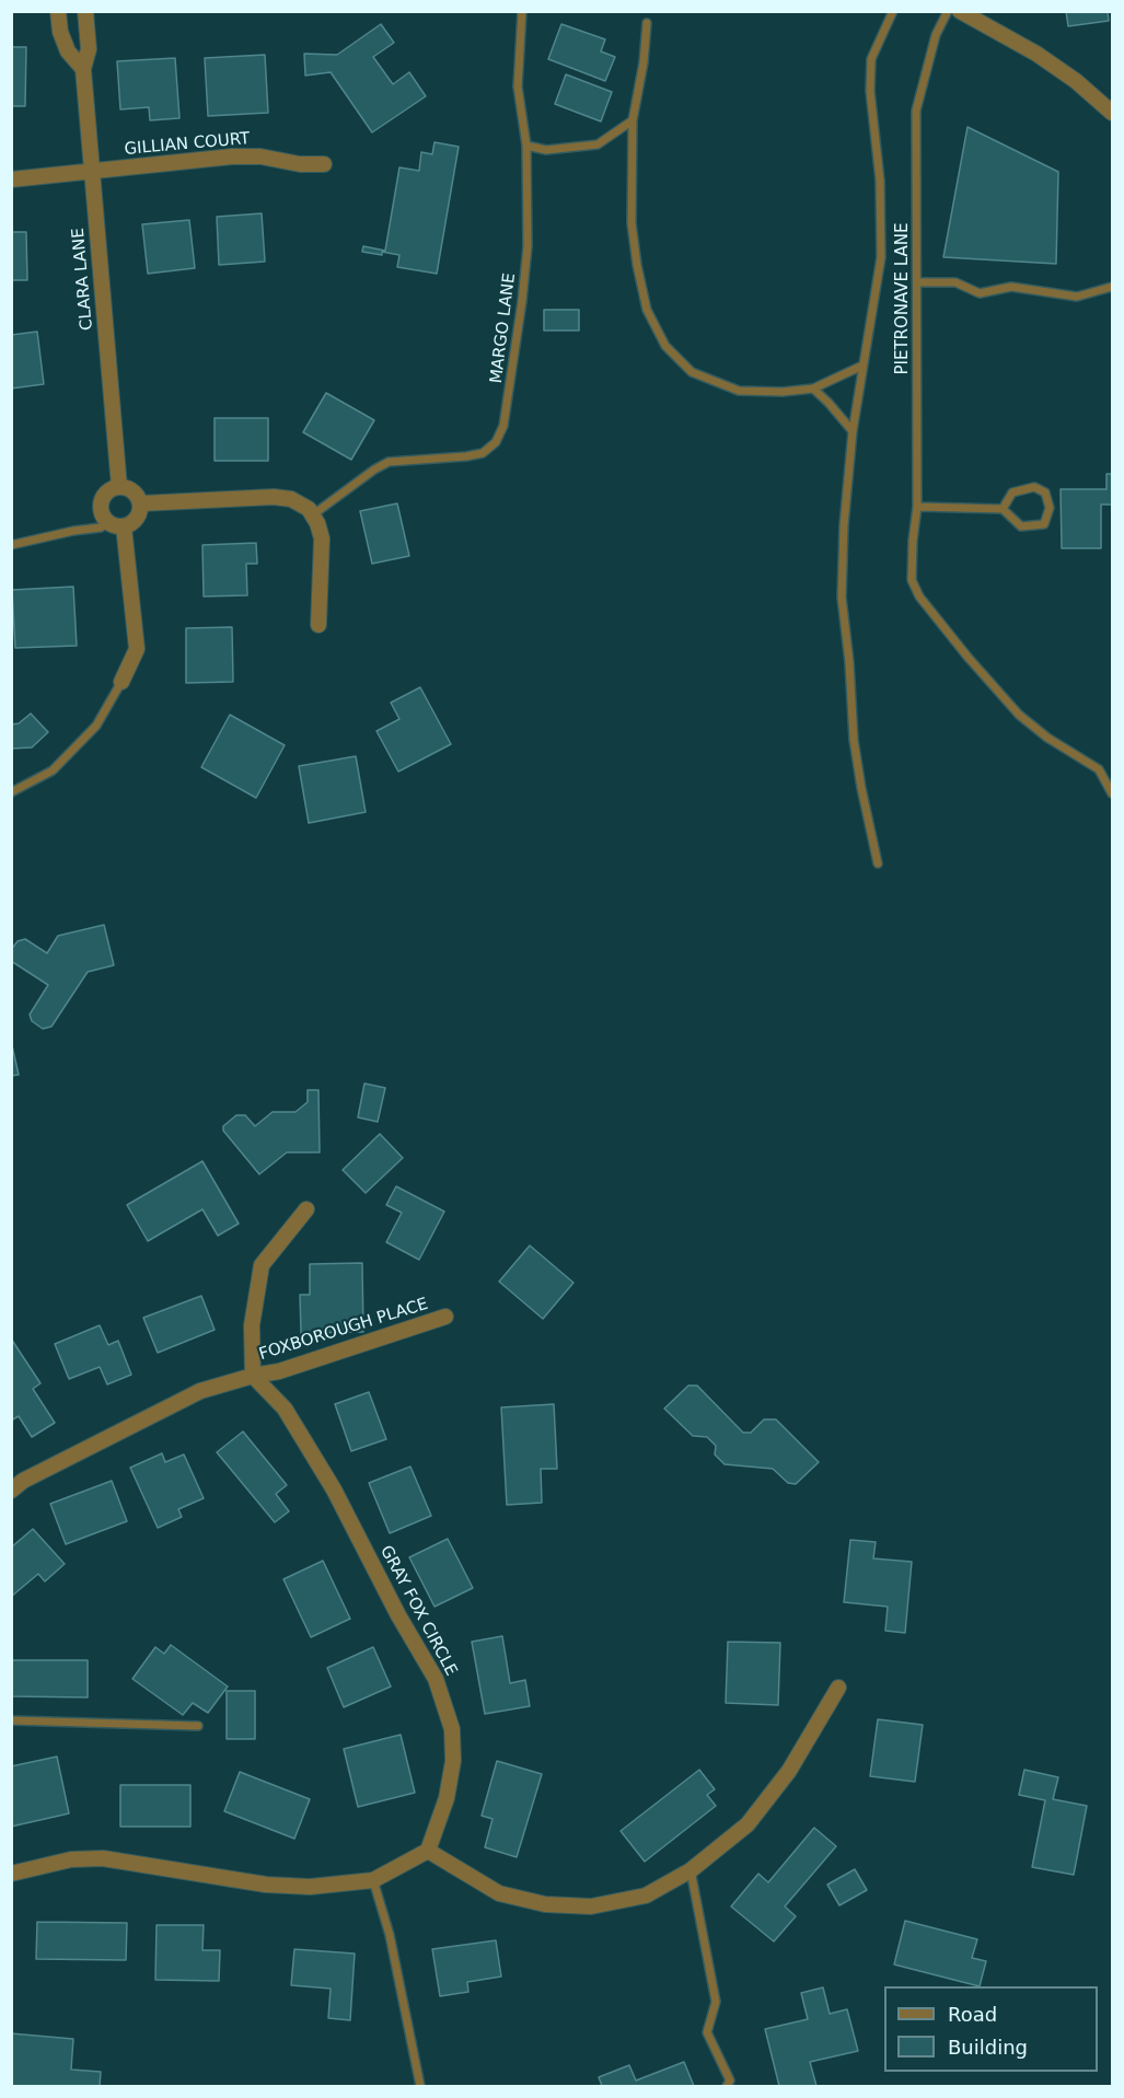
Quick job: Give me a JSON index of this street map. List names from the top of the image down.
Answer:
{
  "streets": {
    "street": [
      "GILLIAN COURT",
      "CLARA LANE",
      "FOXBOROUGH PLACE",
      "GRAY FOX CIRCLE"
    ],
    "lane": ["PIETRONAVE LANE", "MARGO LANE"]
  },
  "crossings": [
    ["GILLIAN COURT", "CLARA LANE"],
    ["FOXBOROUGH PLACE", "GRAY FOX CIRCLE"]
  ],
  "legend": ["Road", "Building"]
}
